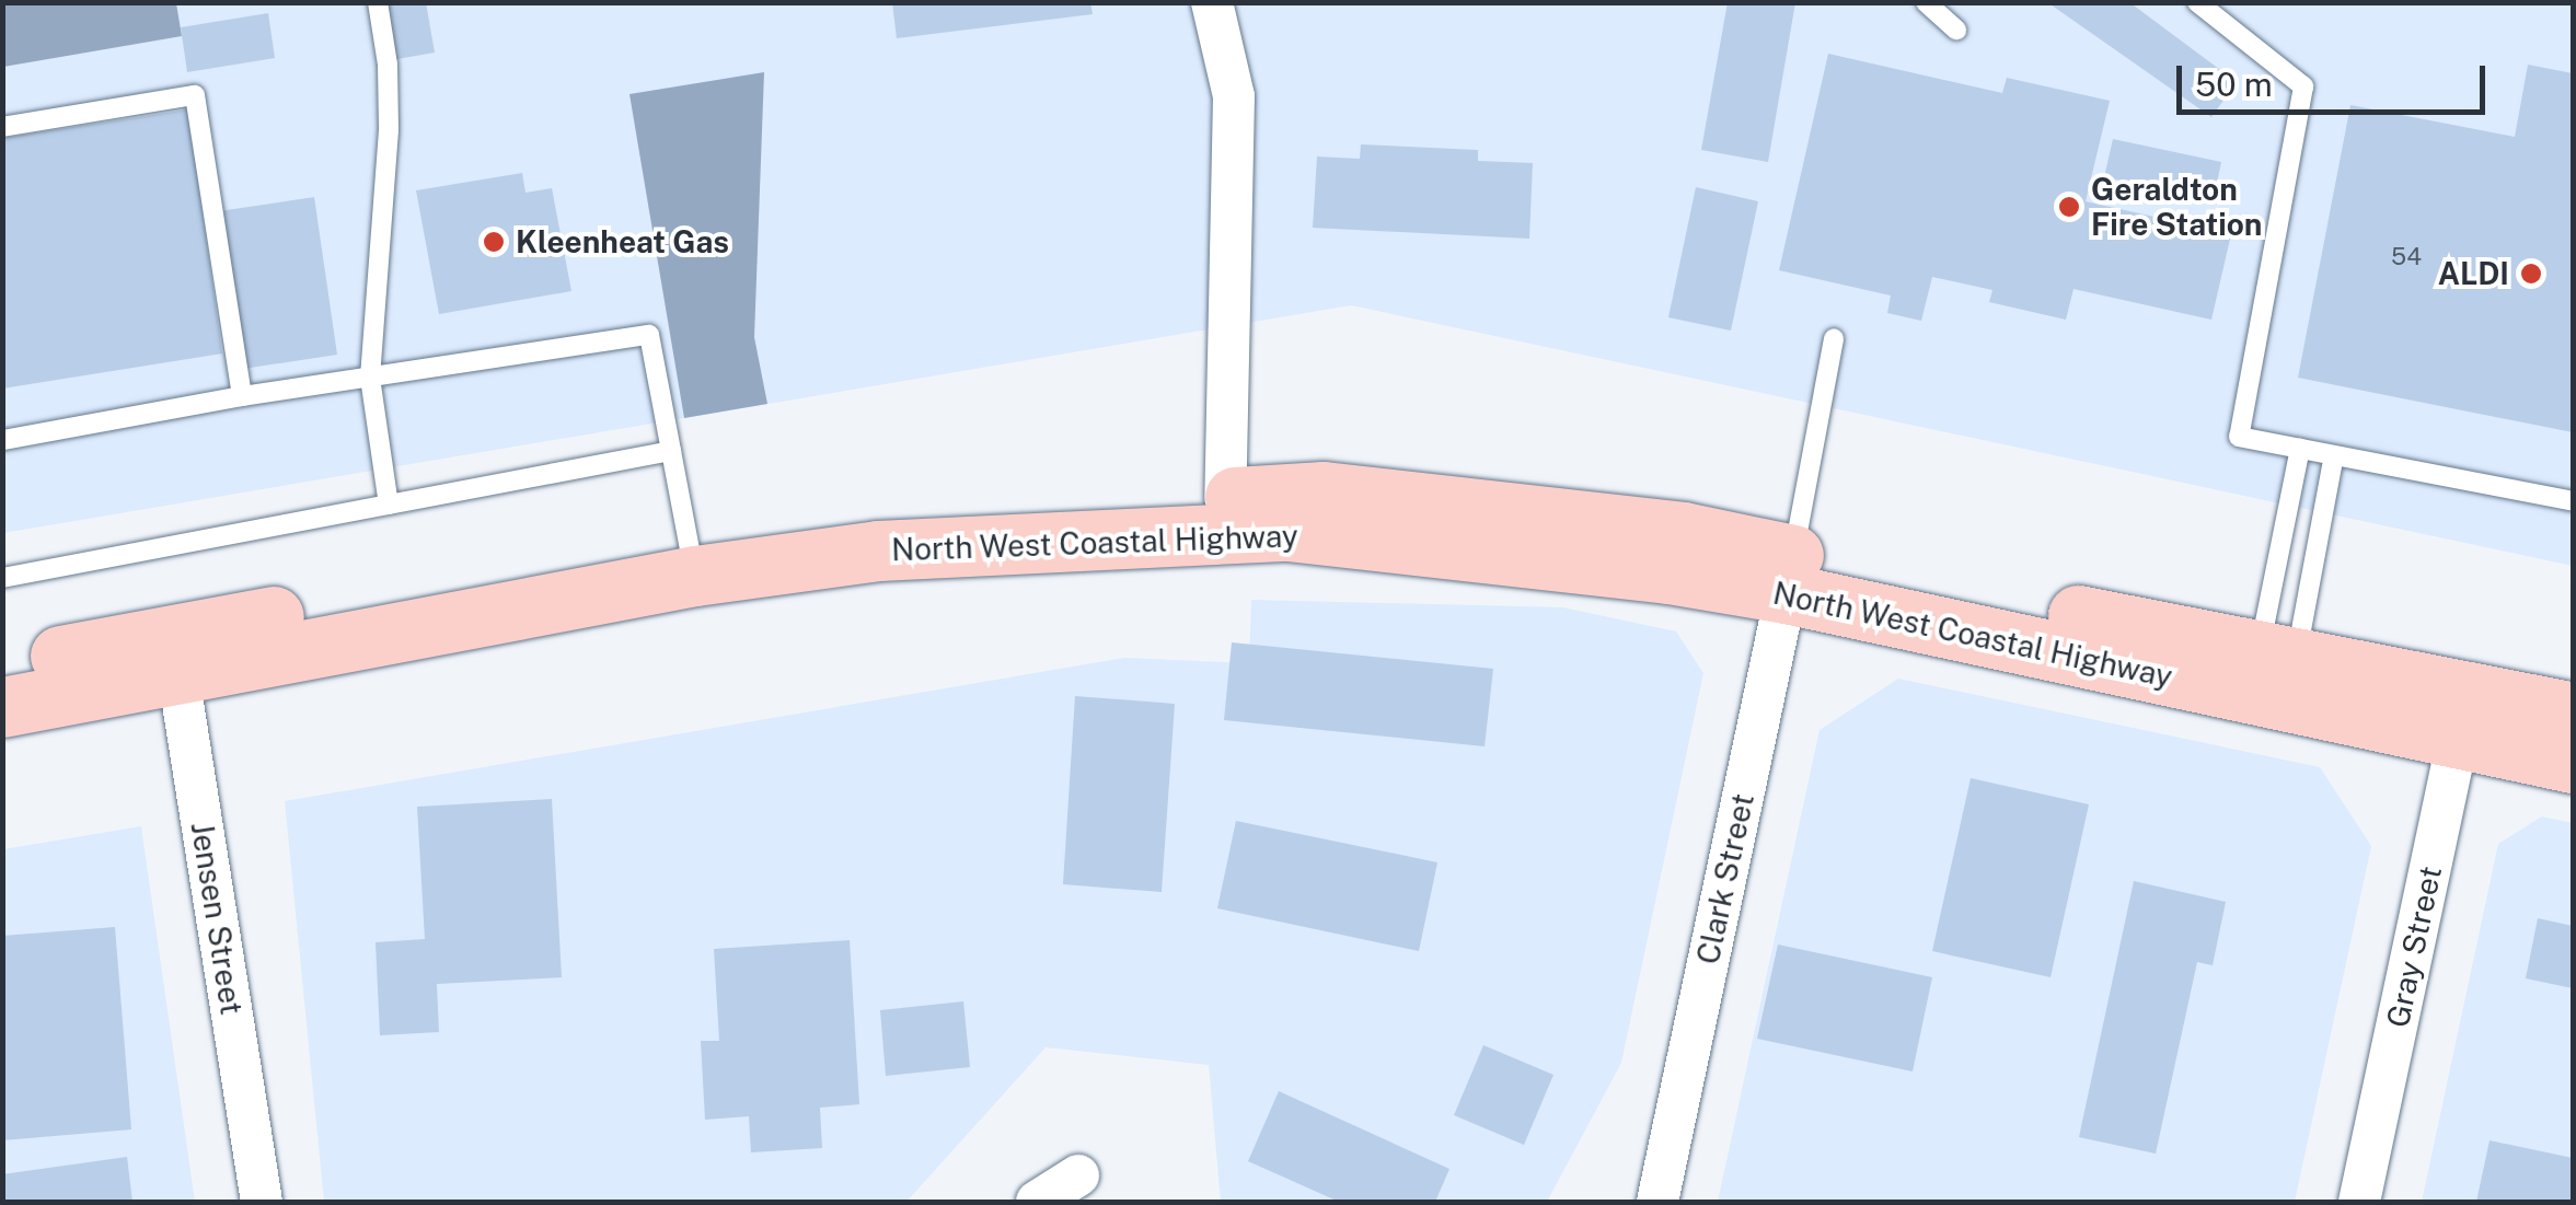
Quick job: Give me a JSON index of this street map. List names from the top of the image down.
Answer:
{
  "streets": {
    "highway": ["North West Coastal Highway"],
    "street": ["Clark Street", "Jensen Street", "Gray Street"]
  },
  "crossings": [
    ["North West Coastal Highway", "Clark Street"],
    ["North West Coastal Highway", "Jensen Street"],
    ["North West Coastal Highway", "Gray Street"]
  ],
  "places": ["Geraldton Fire Station", "Kleenheat Gas", "ALDI"],
  "house_numbers": ["54"],
  "scale_bar": "50 m"
}
